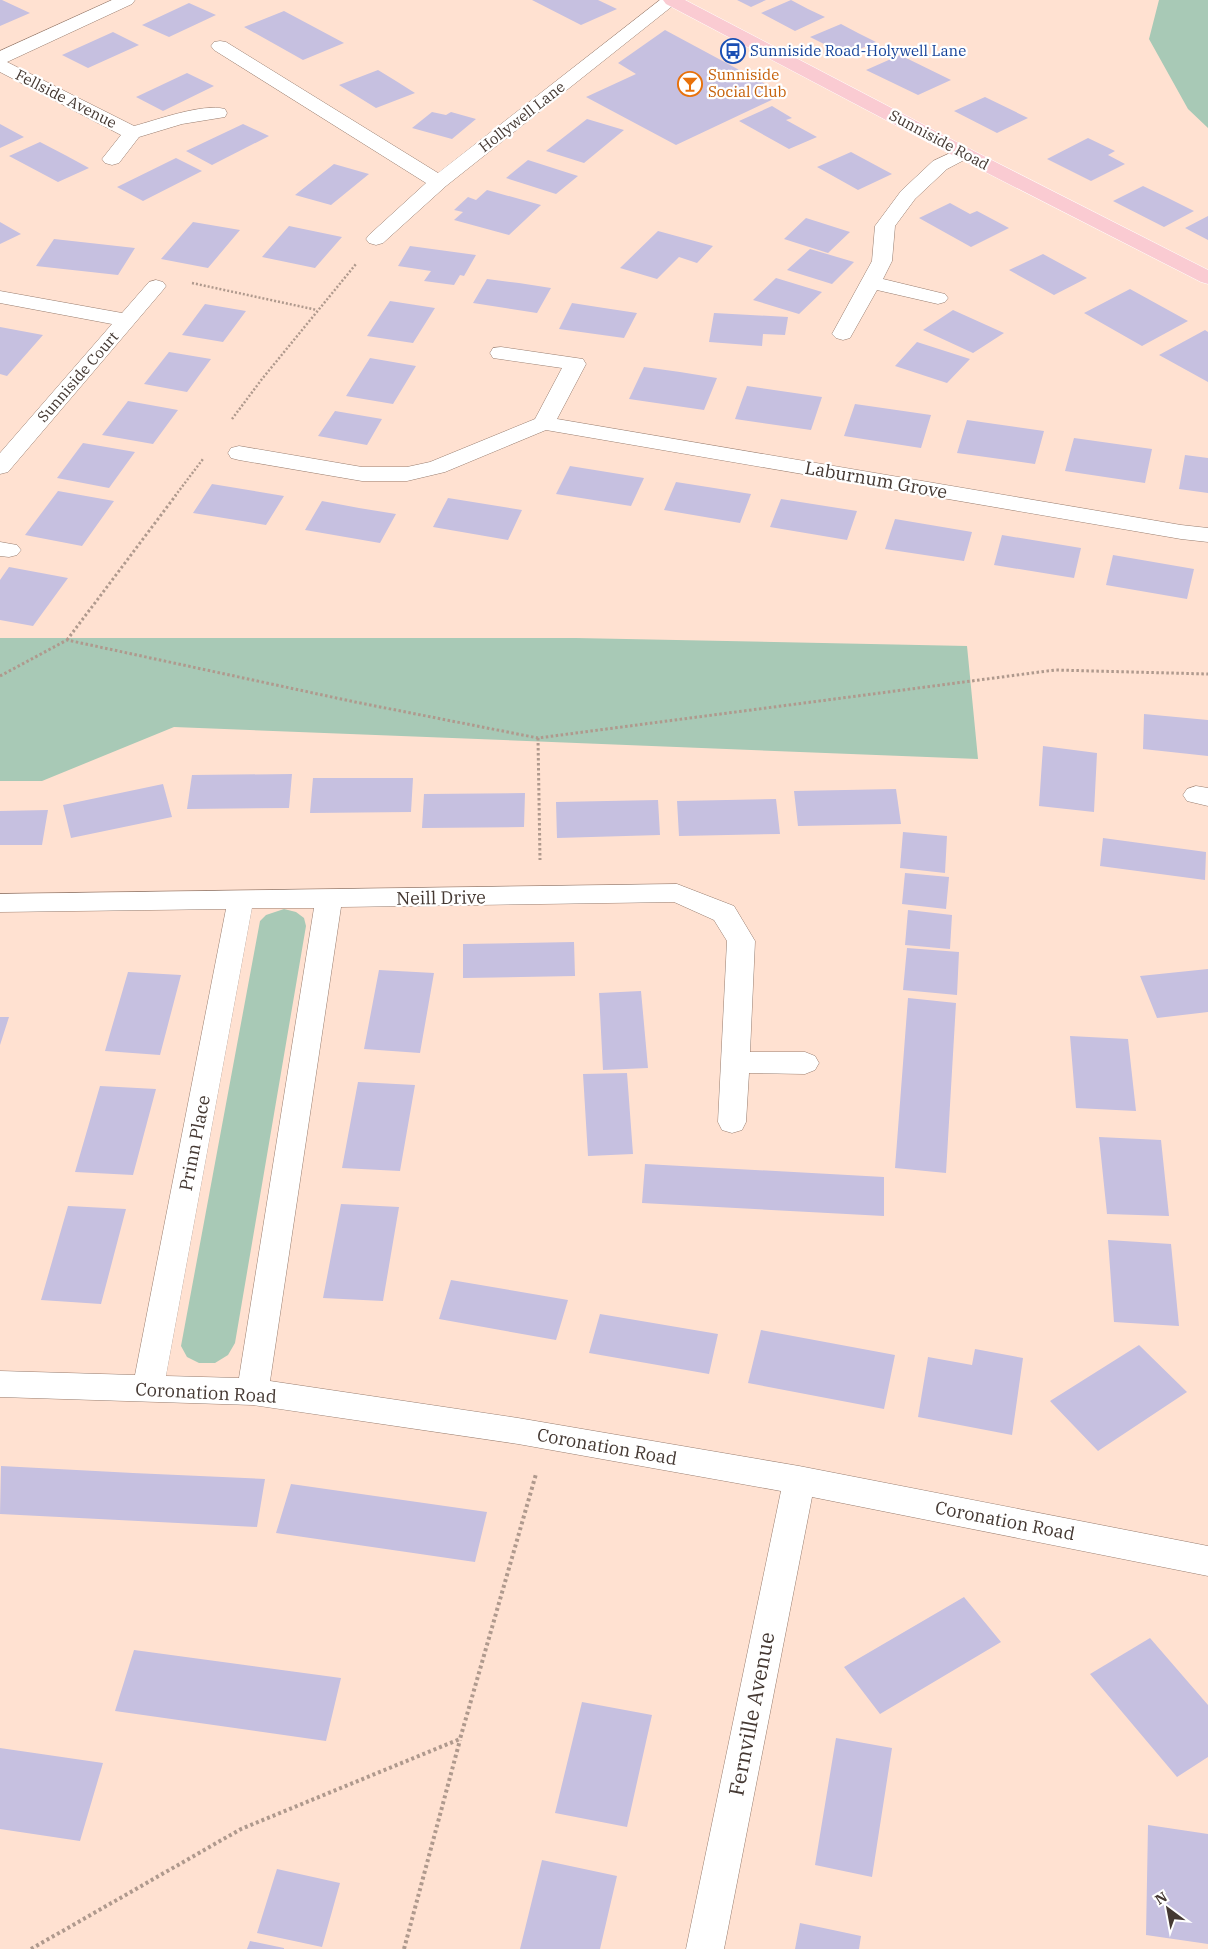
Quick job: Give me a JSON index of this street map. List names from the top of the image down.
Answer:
{
  "streets": {
    "main road": ["Sunniside Road"],
    "street": [
      "Fellside Avenue",
      "Hollywell Lane",
      "Sunniside Court",
      "Laburnum Grove",
      "Neill Drive",
      "Prinn Place",
      "Coronation Road",
      "Fernville Avenue"
    ]
  },
  "crossings": [
    ["Hollywell Lane", "Sunniside Road"],
    ["Neill Drive", "Prinn Place"],
    ["Prinn Place", "Coronation Road"],
    ["Coronation Road", "Fernville Avenue"]
  ],
  "places": {
    "bus stop": ["Sunniside Road-Holywell Lane"],
    "bar": ["Sunniside Social Club"]
  },
  "north": "top left"
}
